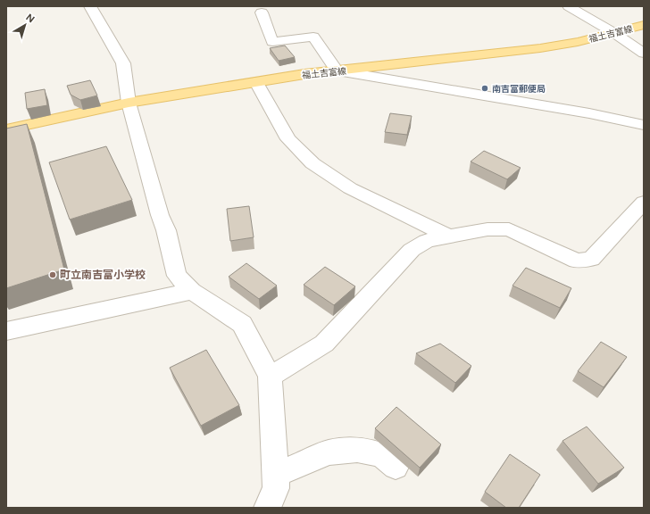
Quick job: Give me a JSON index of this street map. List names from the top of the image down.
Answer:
{
  "streets": {
    "main road": ["福土吉富線"]
  },
  "places": ["南吉富郵便局", "町立南吉富小学校"],
  "north": "top right"
}
